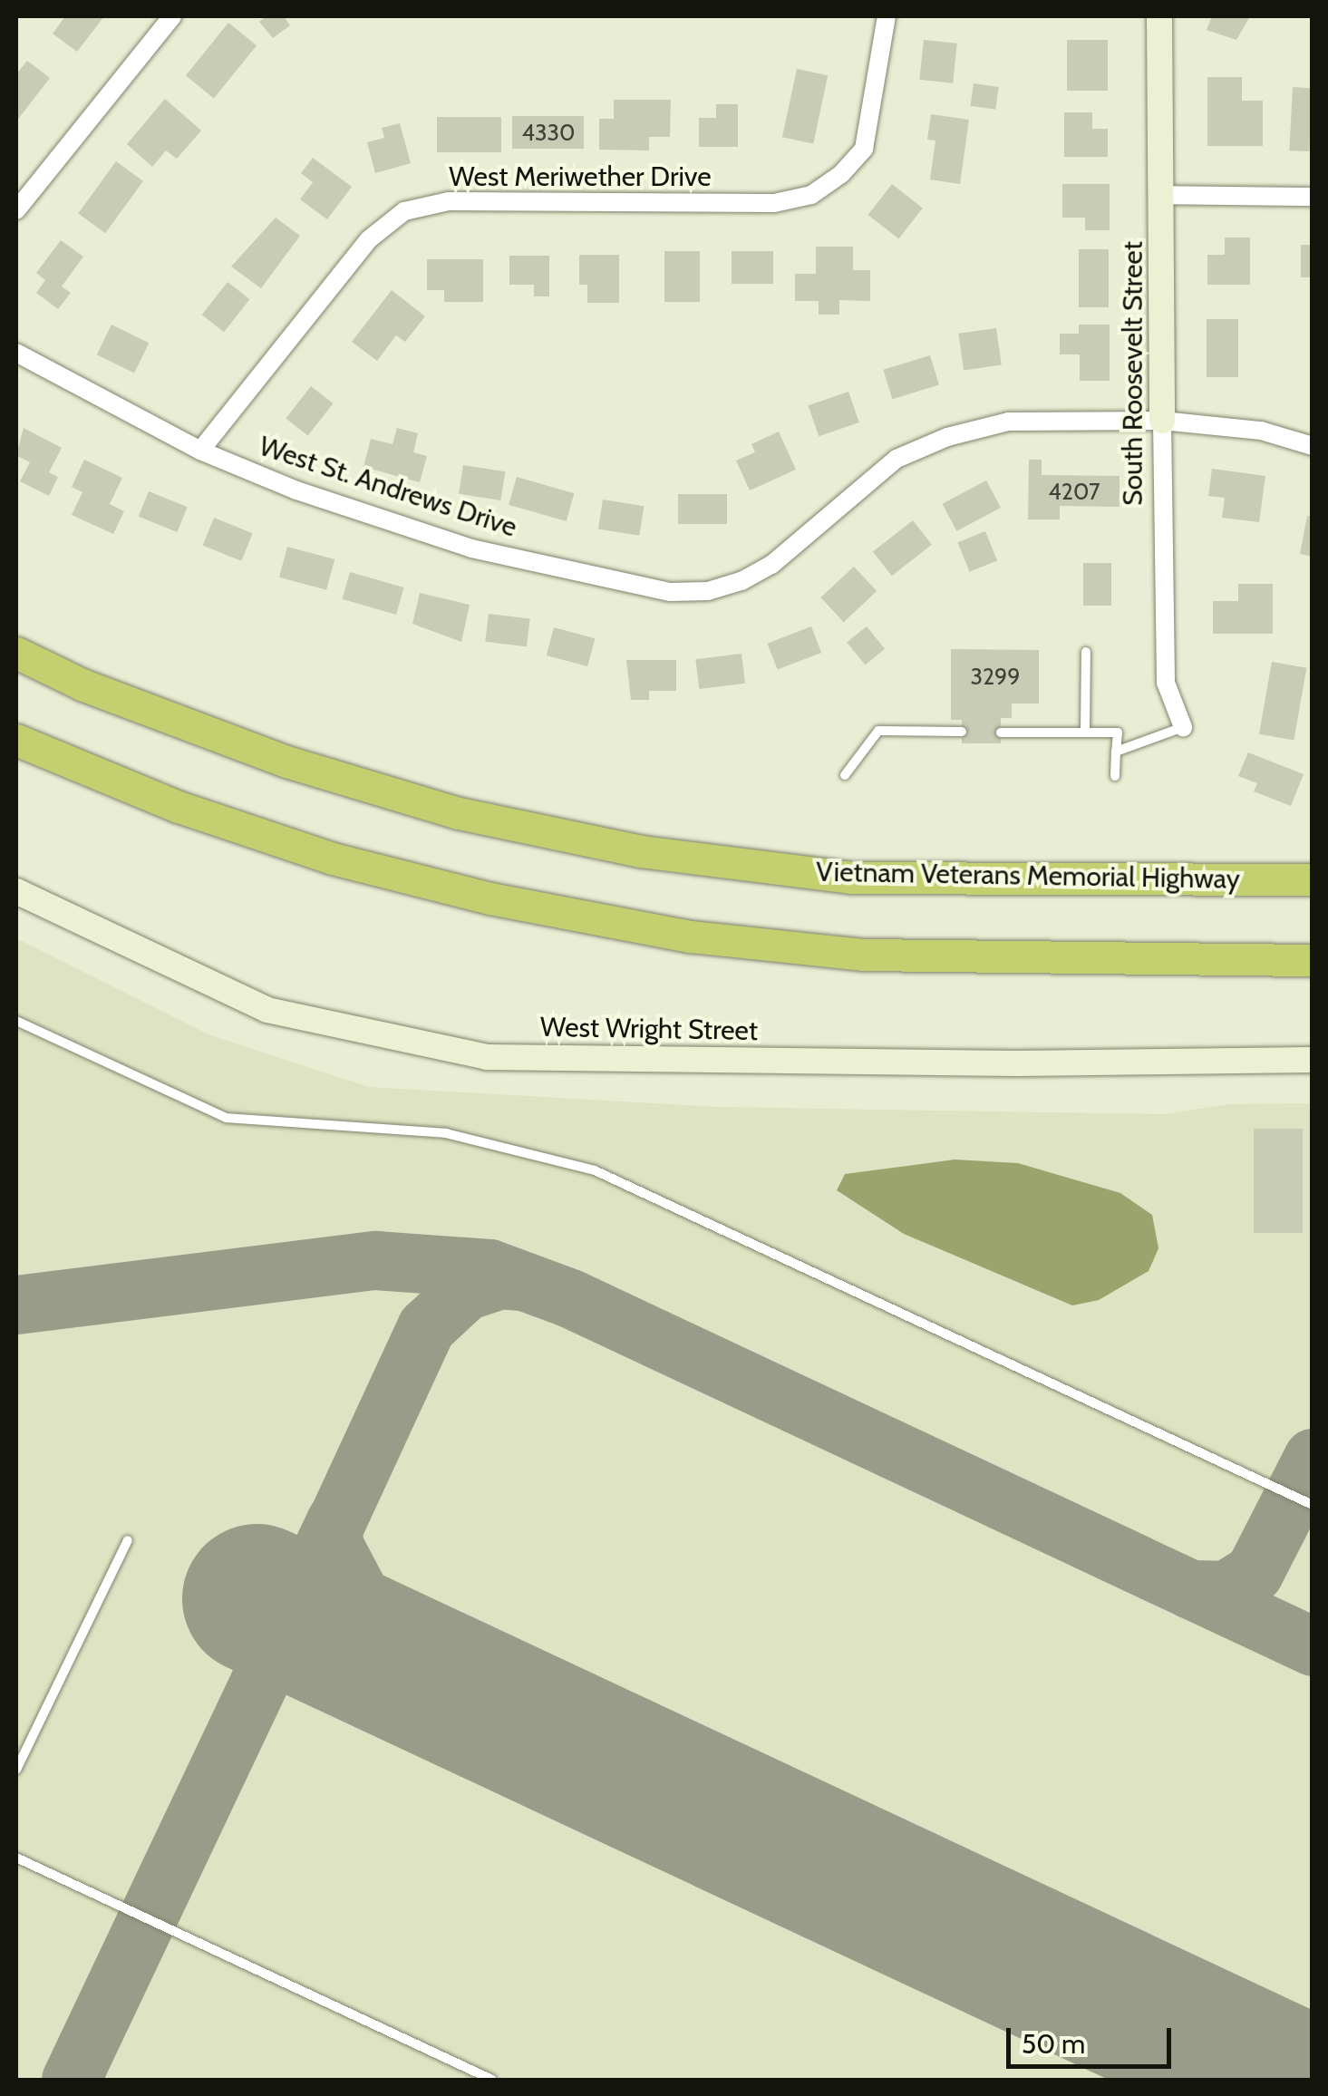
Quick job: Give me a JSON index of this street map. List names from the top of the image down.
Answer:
{
  "streets": {
    "highway": ["Vietnam Veterans Memorial Highway"],
    "street": [
      "West Meriwether Drive",
      "South Roosevelt Street",
      "West St. Andrews Drive",
      "West Wright Street"
    ]
  },
  "crossings": [
    ["West Meriwether Drive", "West St. Andrews Drive"],
    ["South Roosevelt Street", "West St. Andrews Drive"]
  ],
  "house_numbers": ["4330", "4207", "3299"],
  "scale_bar": "50 m"
}
